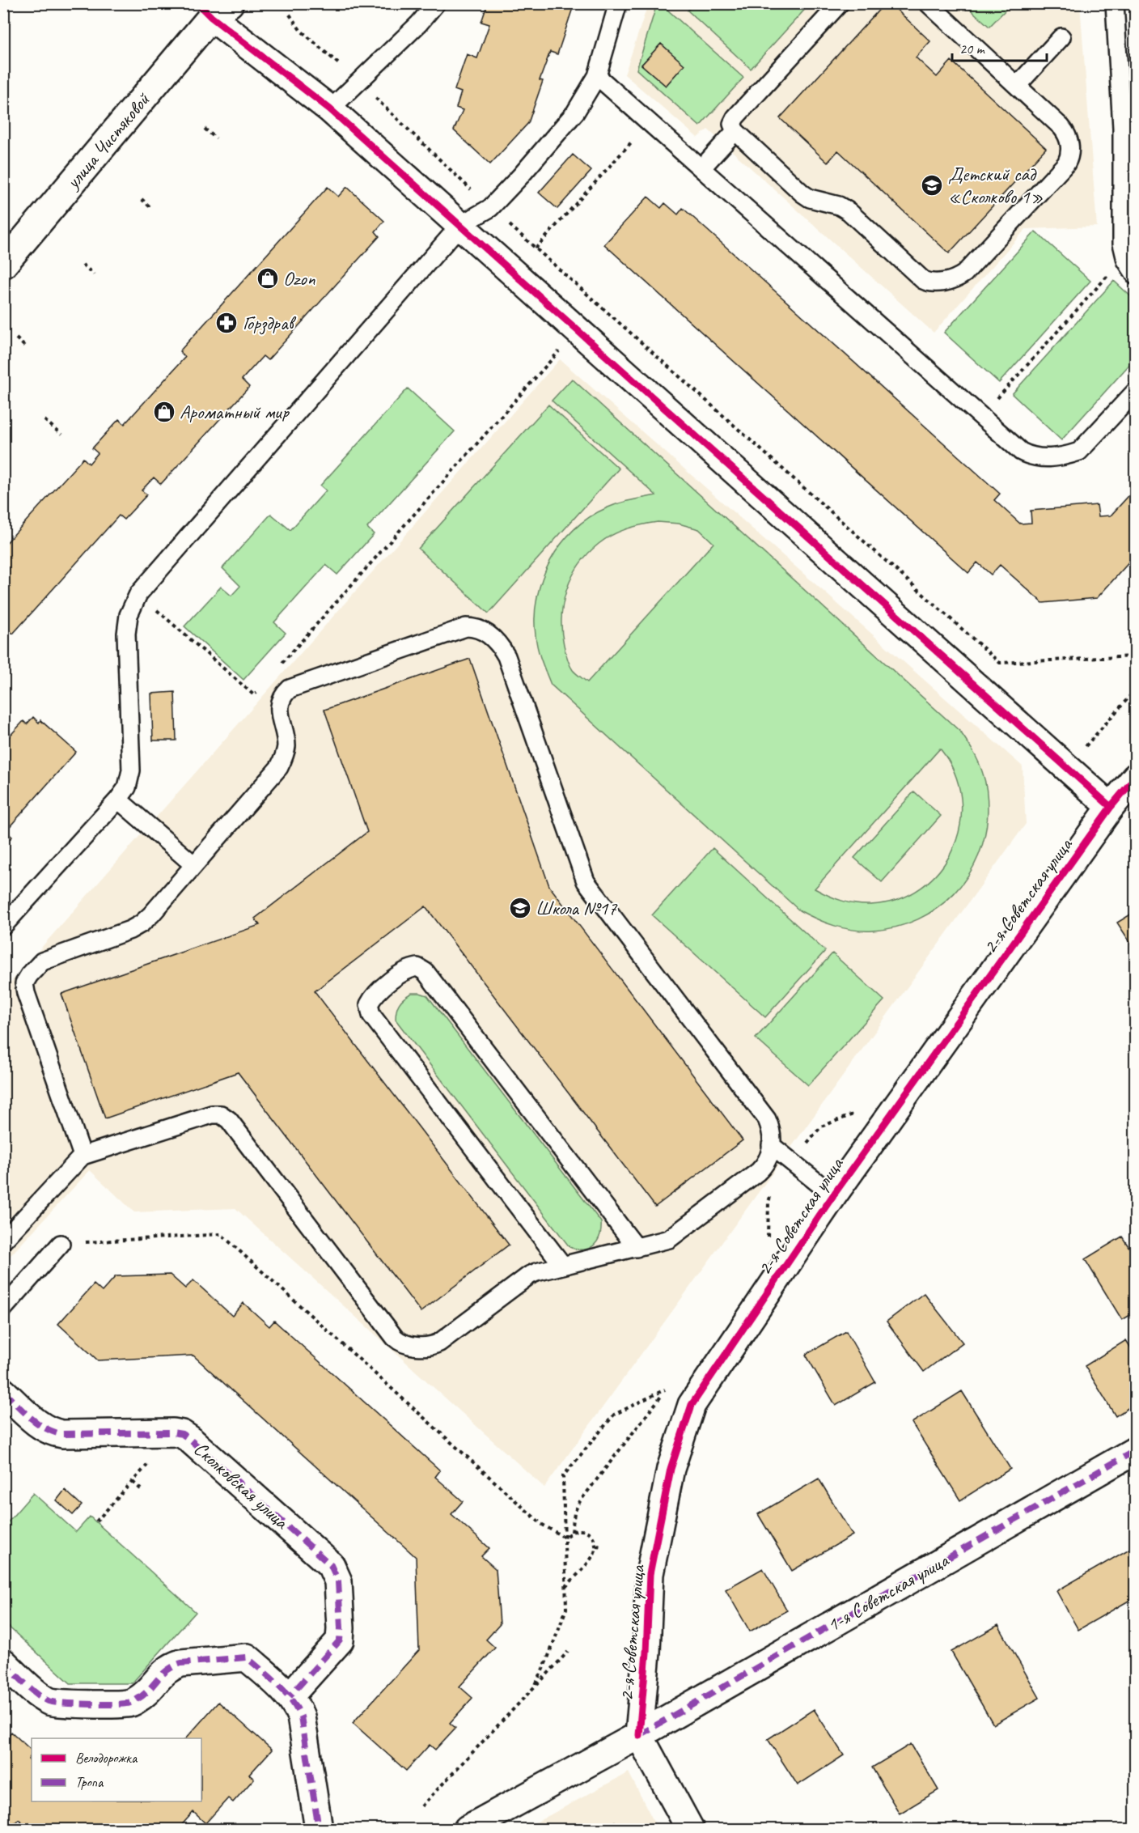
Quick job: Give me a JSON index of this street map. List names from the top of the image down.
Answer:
{
  "streets": {
    "street": [
      "улица Чистяковой",
      "2-я Советская улица",
      "Сколковская улица",
      "1-я Советская улица"
    ]
  },
  "crossings": [
    ["2-я Советская улица", "1-я Советская улица"]
  ],
  "places": {
    "school or university": ["Детский сад «Сколково 1»", "Школа №17"],
    "shop": ["Ozon", "Ароматный мир"],
    "pharmacy": ["Горздрав"]
  },
  "legend": ["Велодорожка", "Тропа"],
  "scale_bar": "20 m"
}
